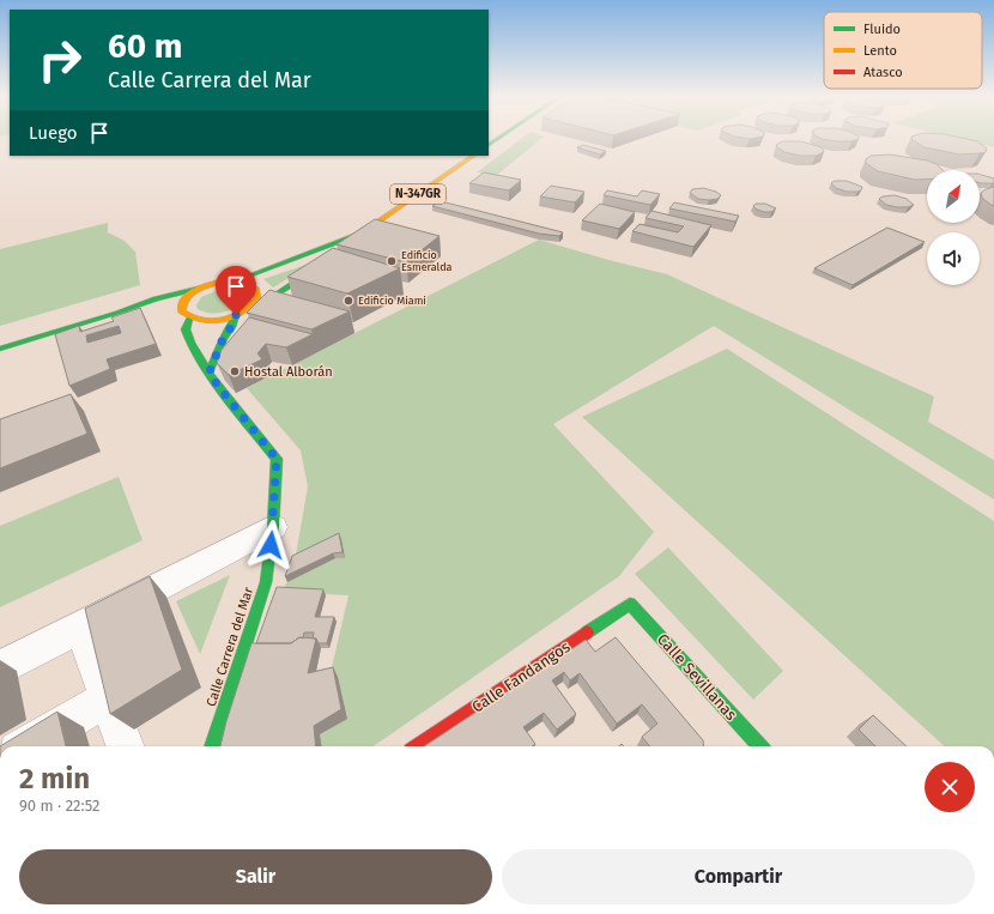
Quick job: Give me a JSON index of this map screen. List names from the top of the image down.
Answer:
{
  "streets": {
    "main road": [
      "N-347GR",
      "Calle Carrera del Mar",
      "Calle Fandangos",
      "Calle Sevillanas"
    ]
  },
  "crossings": [
    ["Calle Fandangos", "Calle Sevillanas"]
  ],
  "places": ["Edificio Esmeralda", "Edificio Miami", "Hostal Alborán"],
  "legend": ["Fluido", "Lento", "Atasco"],
  "north": "top right",
  "page": {
    "turn": ["60 m", "Calle Carrera del Mar"],
    "then": "Luego",
    "heading": ["2 min", "90 m · 22:52"],
    "buttons": ["Salir", "Compartir"]
  }
}
